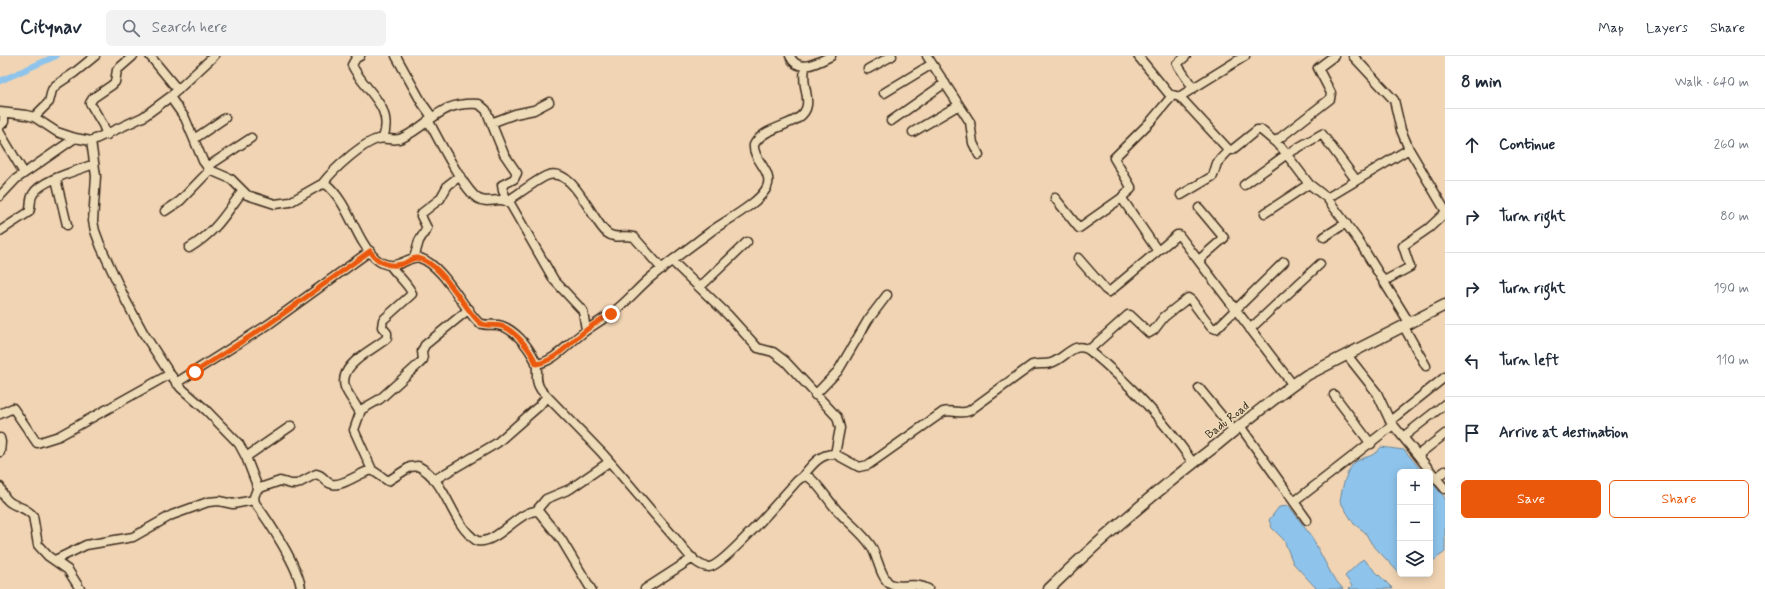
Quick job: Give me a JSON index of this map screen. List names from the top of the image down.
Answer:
{
  "streets": {
    "main road": ["Badu Road"]
  },
  "page": {
    "header": "Citynav",
    "search": "Search here",
    "nav": ["Map", "Layers", "Share"],
    "heading": ["8 min", "Walk · 640 m"],
    "list": [
      ["Continue", "260 m"],
      ["Turn right", "80 m"],
      ["Turn right", "190 m"],
      ["Turn left", "110 m"],
      "Arrive at destination"
    ],
    "buttons": ["Save", "Share"],
    "map_buttons": ["+", "−"]
  }
}
